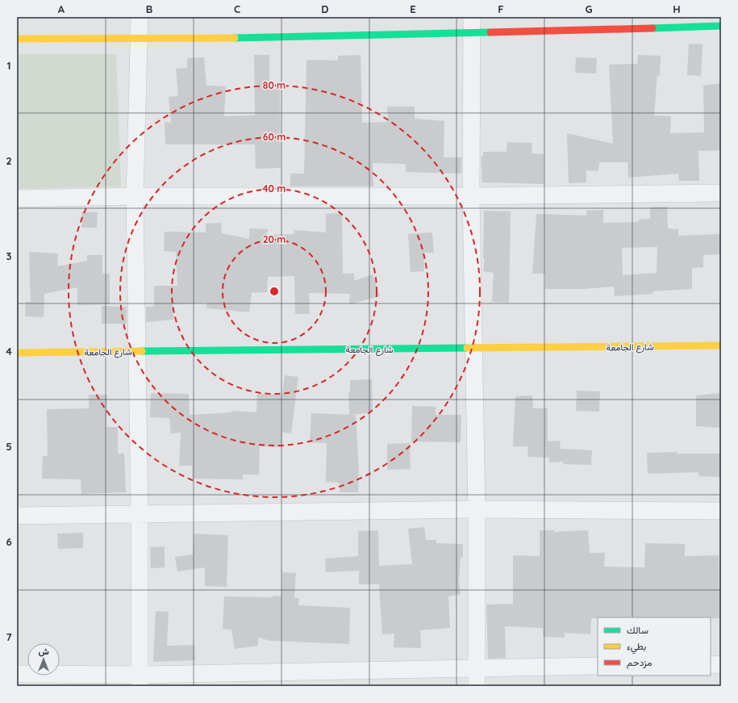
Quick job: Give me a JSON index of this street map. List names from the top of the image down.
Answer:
{
  "streets": {
    "street": ["شارع الجامعة"]
  },
  "legend": ["سالك", "بطيء", "مزدحم"],
  "north": "top",
  "grid": {
    "columns": [
      "A",
      "B",
      "C",
      "D",
      "E",
      "F",
      "G",
      "H"
    ],
    "rows": [
      "1",
      "2",
      "3",
      "4",
      "5",
      "6",
      "7"
    ]
  },
  "rings": [
    "80 m",
    "60 m",
    "40 m",
    "20 m"
  ]
}
